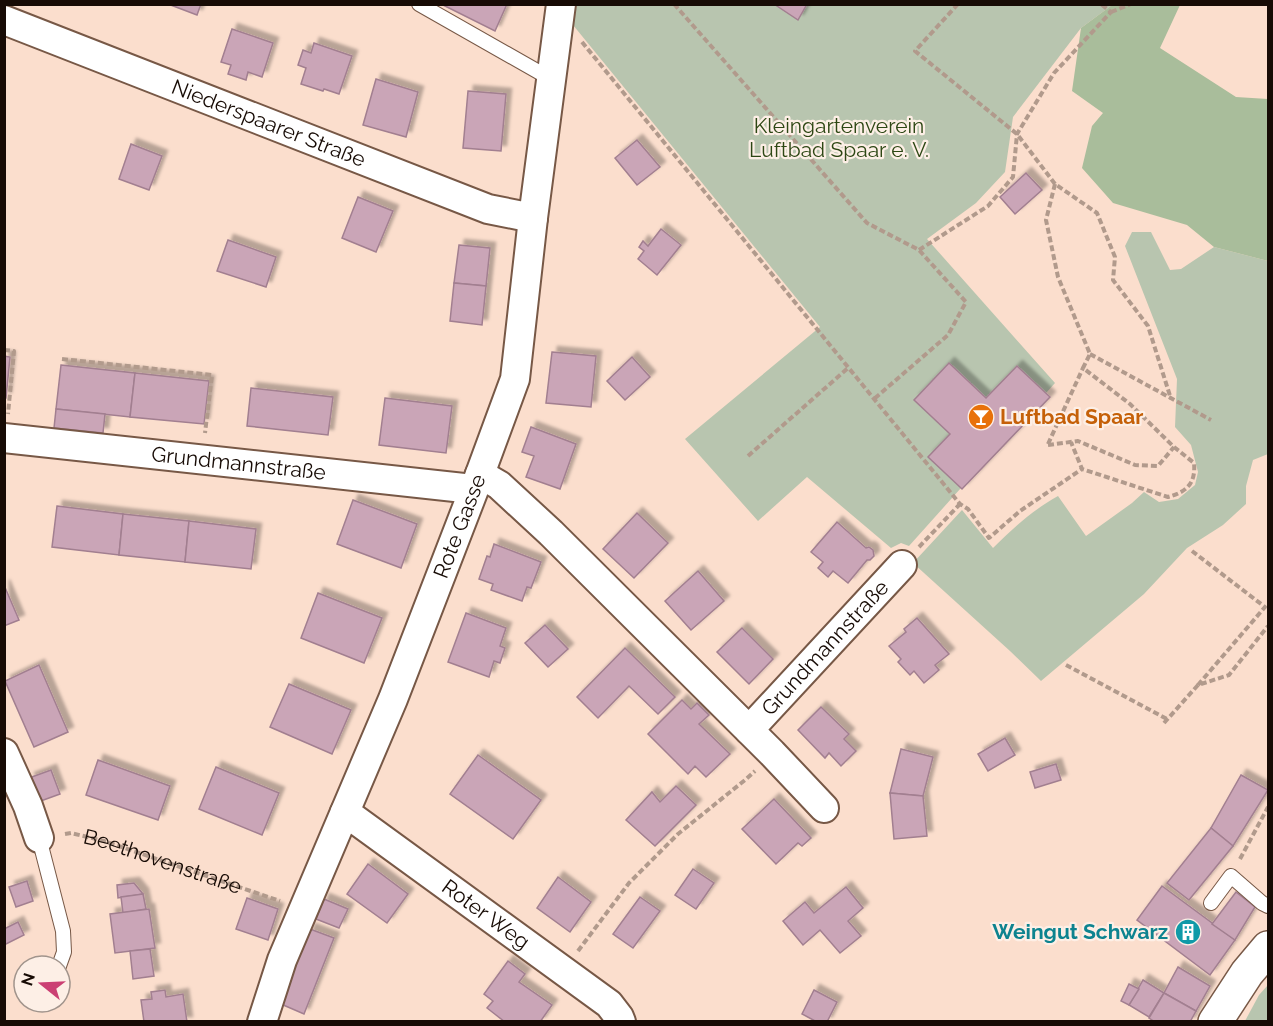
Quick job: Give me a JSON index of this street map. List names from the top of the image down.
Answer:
{
  "streets": {
    "street": [
      "Niederspaarer Straße",
      "Grundmannstraße",
      "Rote Gasse",
      "Roter Weg"
    ],
    "path": ["Beethovenstraße"]
  },
  "crossings": [
    ["Niederspaarer Straße", "Rote Gasse"],
    ["Grundmannstraße", "Rote Gasse"],
    ["Rote Gasse", "Beethovenstraße"],
    ["Rote Gasse", "Roter Weg"]
  ],
  "parks": ["Kleingartenverein Luftbad Spaar e. V."],
  "places": {
    "bar": ["Luftbad Spaar"],
    "building": ["Weingut Schwarz"]
  },
  "north": "left"
}
